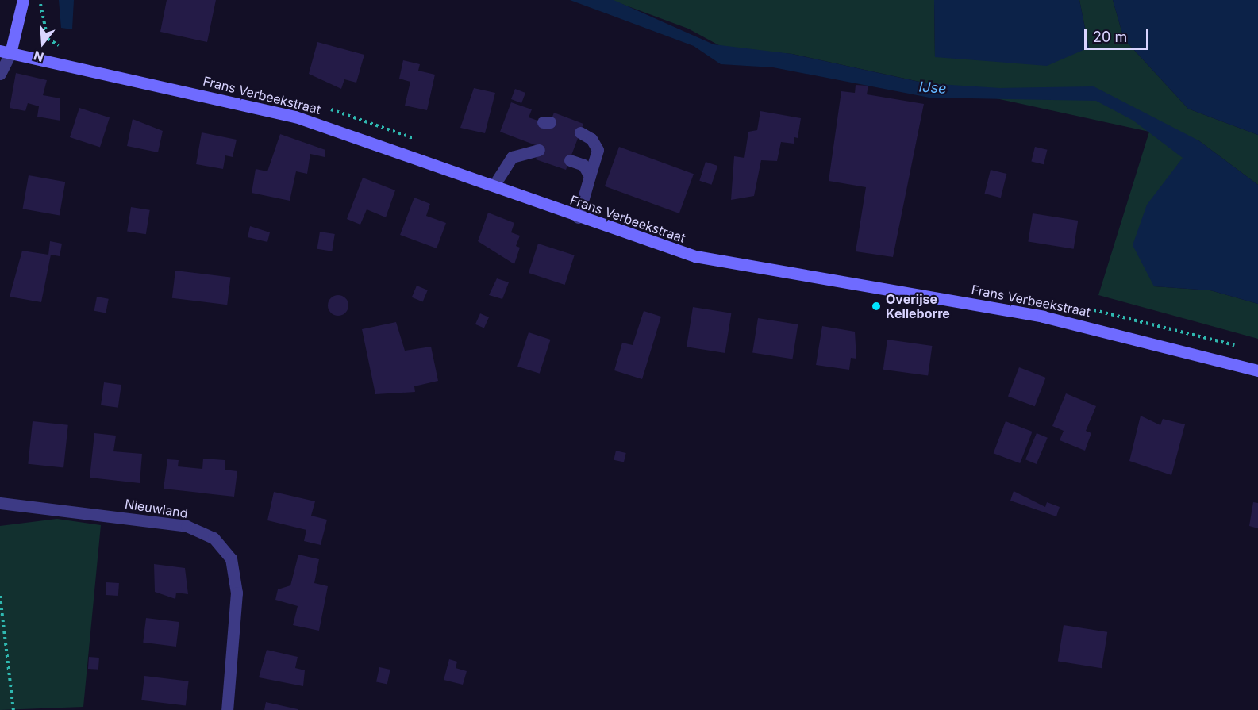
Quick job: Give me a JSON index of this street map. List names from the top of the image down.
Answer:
{
  "streets": {
    "main road": ["Frans Verbeekstraat"],
    "street": ["Nieuwland"]
  },
  "water": ["IJse"],
  "places": ["Overijse Kelleborre"],
  "scale_bar": "20 m",
  "north": "bottom"
}
